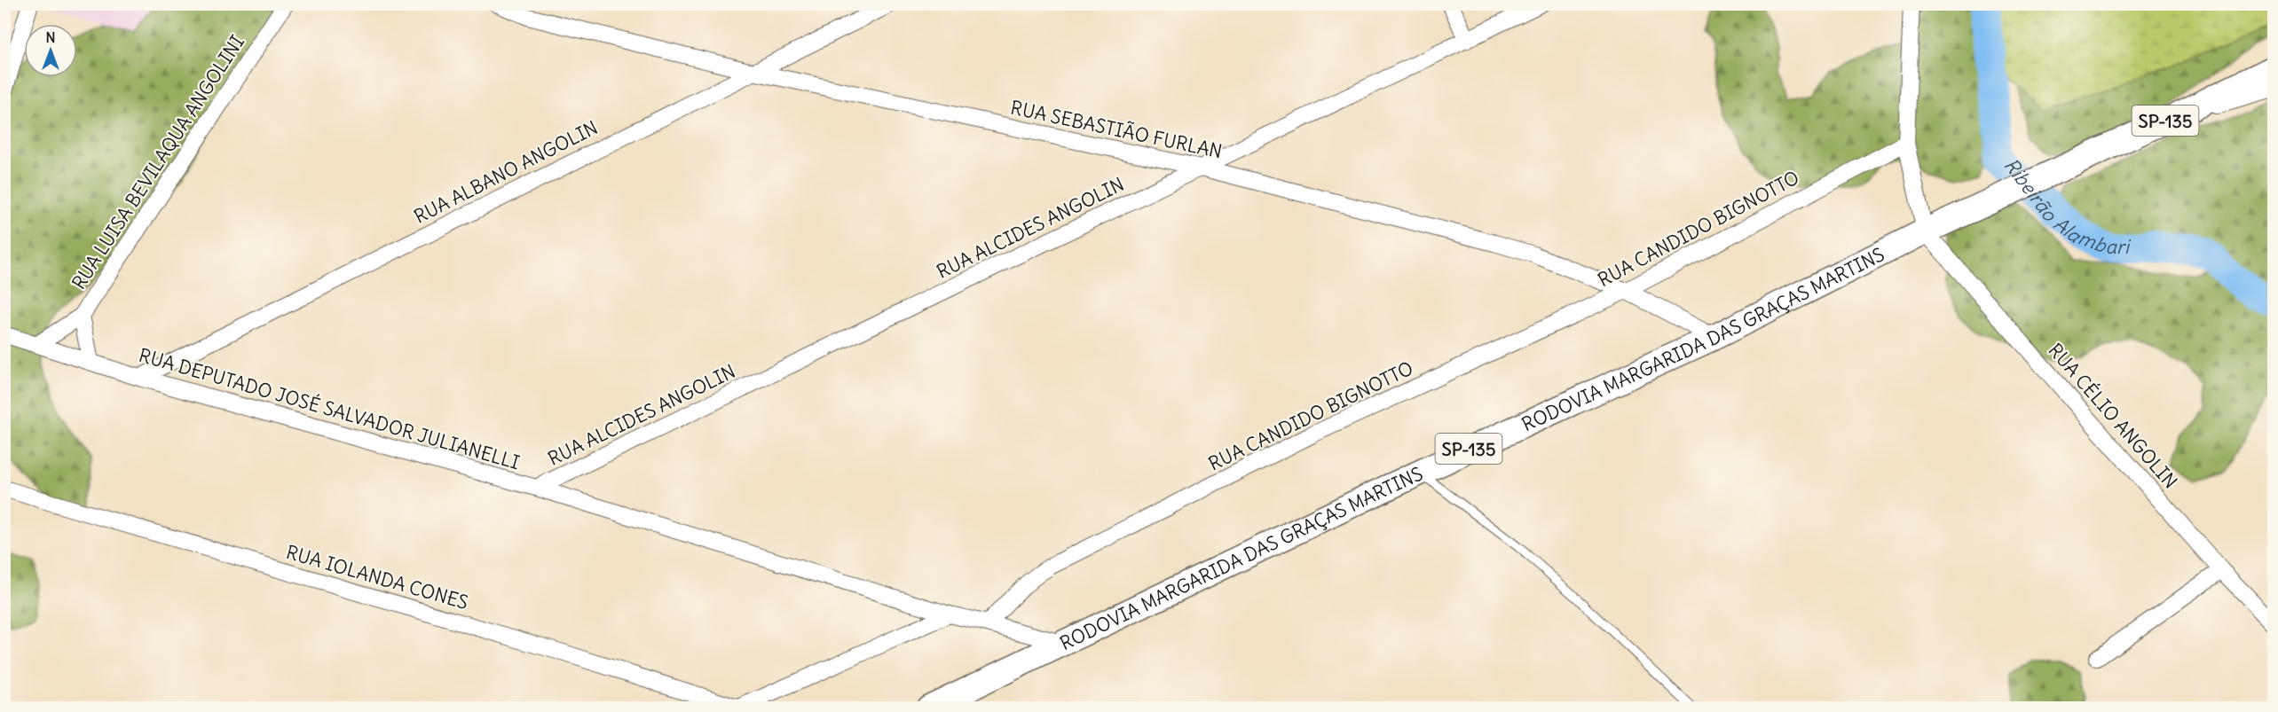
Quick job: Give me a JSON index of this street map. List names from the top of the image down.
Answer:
{
  "streets": {
    "main road": ["SP-135", "RODOVIA MARGARIDA DAS GRAÇAS MARTINS"],
    "street": [
      "RUA SEBASTIÃO FURLAN",
      "RUA LUISA BEVILAQUA ANGOLINI",
      "RUA ALBANO ANGOLIN",
      "RUA ALCIDES ANGOLIN",
      "RUA CANDIDO BIGNOTTO",
      "RUA DEPUTADO JOSÉ SALVADOR JULIANELLI",
      "RUA CÉLIO ANGOLIN",
      "RUA IOLANDA CONES"
    ]
  },
  "crossings": [
    ["RUA SEBASTIÃO FURLAN", "RUA ALBANO ANGOLIN"],
    ["RUA SEBASTIÃO FURLAN", "RUA ALCIDES ANGOLIN"],
    ["RUA SEBASTIÃO FURLAN", "RUA CANDIDO BIGNOTTO"],
    ["RUA SEBASTIÃO FURLAN", "RODOVIA MARGARIDA DAS GRAÇAS MARTINS"],
    ["RUA LUISA BEVILAQUA ANGOLINI", "RUA DEPUTADO JOSÉ SALVADOR JULIANELLI"],
    ["RUA ALBANO ANGOLIN", "RUA DEPUTADO JOSÉ SALVADOR JULIANELLI"],
    ["RUA ALCIDES ANGOLIN", "RUA DEPUTADO JOSÉ SALVADOR JULIANELLI"],
    ["RODOVIA MARGARIDA DAS GRAÇAS MARTINS", "RUA CÉLIO ANGOLIN"]
  ],
  "water": ["Ribeirão Alambari"],
  "north": "top"
}
